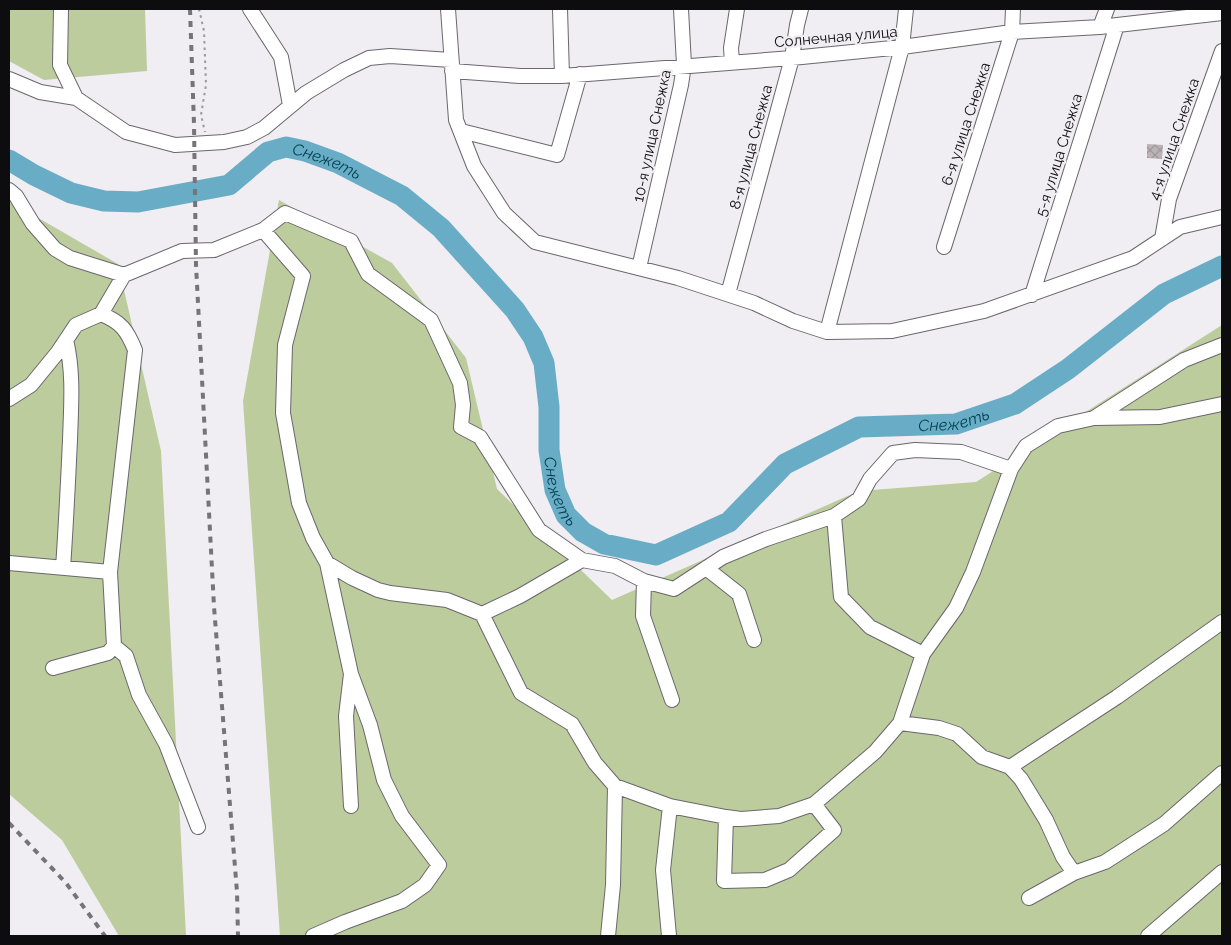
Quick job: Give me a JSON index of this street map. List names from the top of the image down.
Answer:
{
  "streets": {
    "street": [
      "Солнечная улица",
      "6-я улица Снежка",
      "10-я улица Снежка",
      "4-я улица Снежка",
      "8-я улица Снежка",
      "5-я улица Снежка"
    ]
  },
  "crossings": [
    ["Солнечная улица", "6-я улица Снежка"],
    ["Солнечная улица", "10-я улица Снежка"],
    ["Солнечная улица", "8-я улица Снежка"],
    ["Солнечная улица", "5-я улица Снежка"]
  ],
  "water": ["Снежеть"]
}
